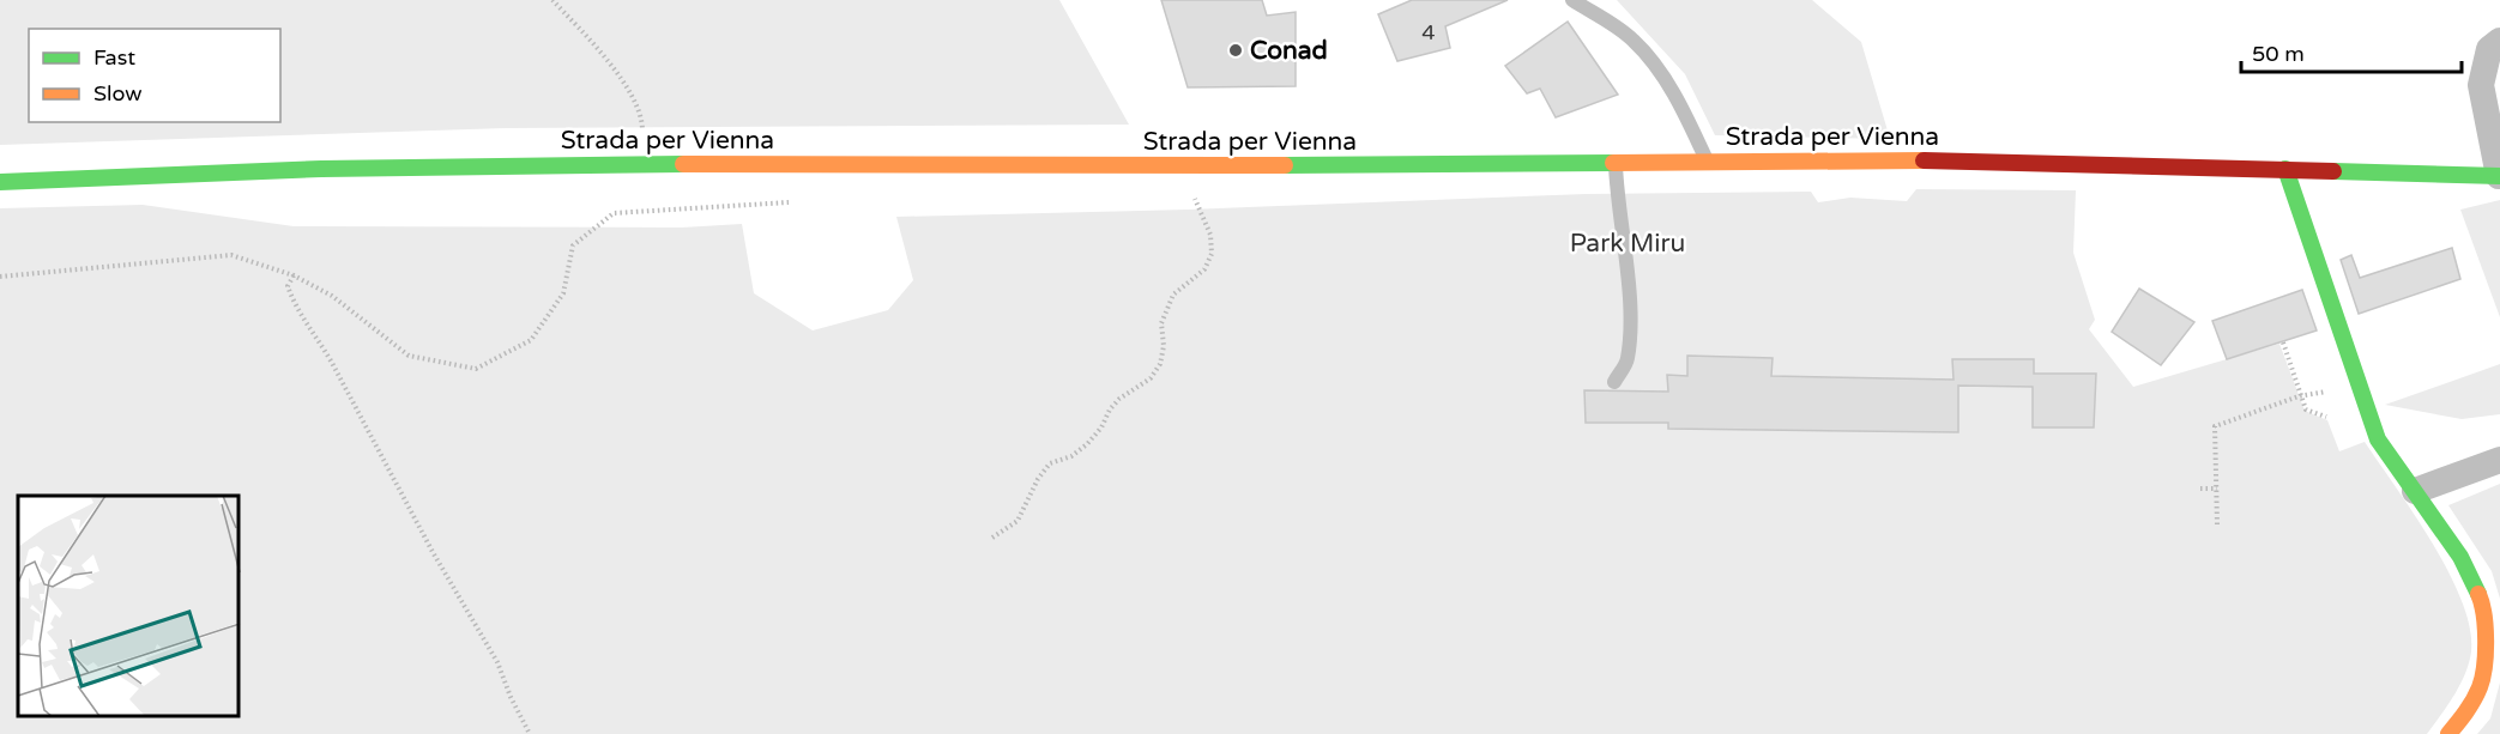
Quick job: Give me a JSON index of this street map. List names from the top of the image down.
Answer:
{
  "streets": {
    "main road": ["Strada per Vienna"]
  },
  "parks": ["Park Miru"],
  "places": ["Conad"],
  "house_numbers": ["4"],
  "legend": ["Fast", "Slow"],
  "scale_bar": "50 m"
}
